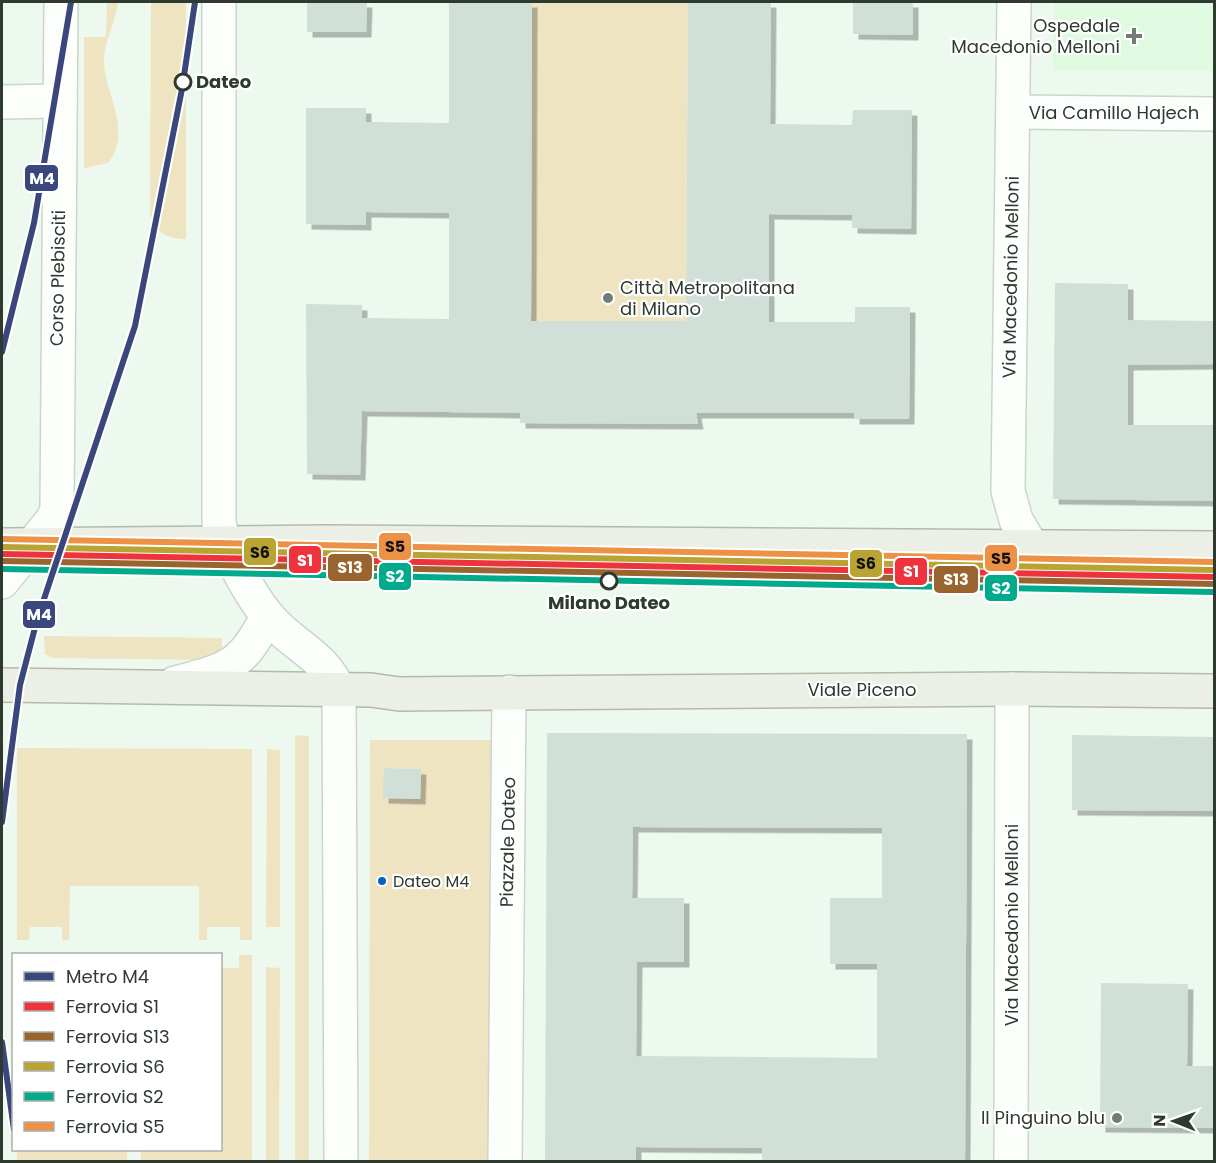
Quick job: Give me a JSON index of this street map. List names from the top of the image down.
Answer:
{
  "streets": {
    "main road": ["Viale Piceno"],
    "street": [
      "Via Camillo Hajech",
      "Via Macedonio Melloni",
      "Corso Plebisciti",
      "Piazzale Dateo"
    ]
  },
  "crossings": [
    ["Via Camillo Hajech", "Via Macedonio Melloni"],
    ["Via Macedonio Melloni", "Viale Piceno"],
    ["Viale Piceno", "Piazzale Dateo"]
  ],
  "places": {
    "health": ["Ospedale Macedonio Melloni"],
    "other": [
      "Dateo",
      "Città Metropolitana di Milano",
      "Milano Dateo",
      "Dateo M4",
      "II Pinguino blu"
    ]
  },
  "lines": [
    "metro line M4",
    "rail line S5",
    "rail line S6",
    "rail line S1",
    "rail line S13",
    "rail line S2"
  ],
  "legend": [
    "Metro M4",
    "Ferrovia S1",
    "Ferrovia S13",
    "Ferrovia S6",
    "Ferrovia S2",
    "Ferrovia S5"
  ],
  "north": "left"
}
